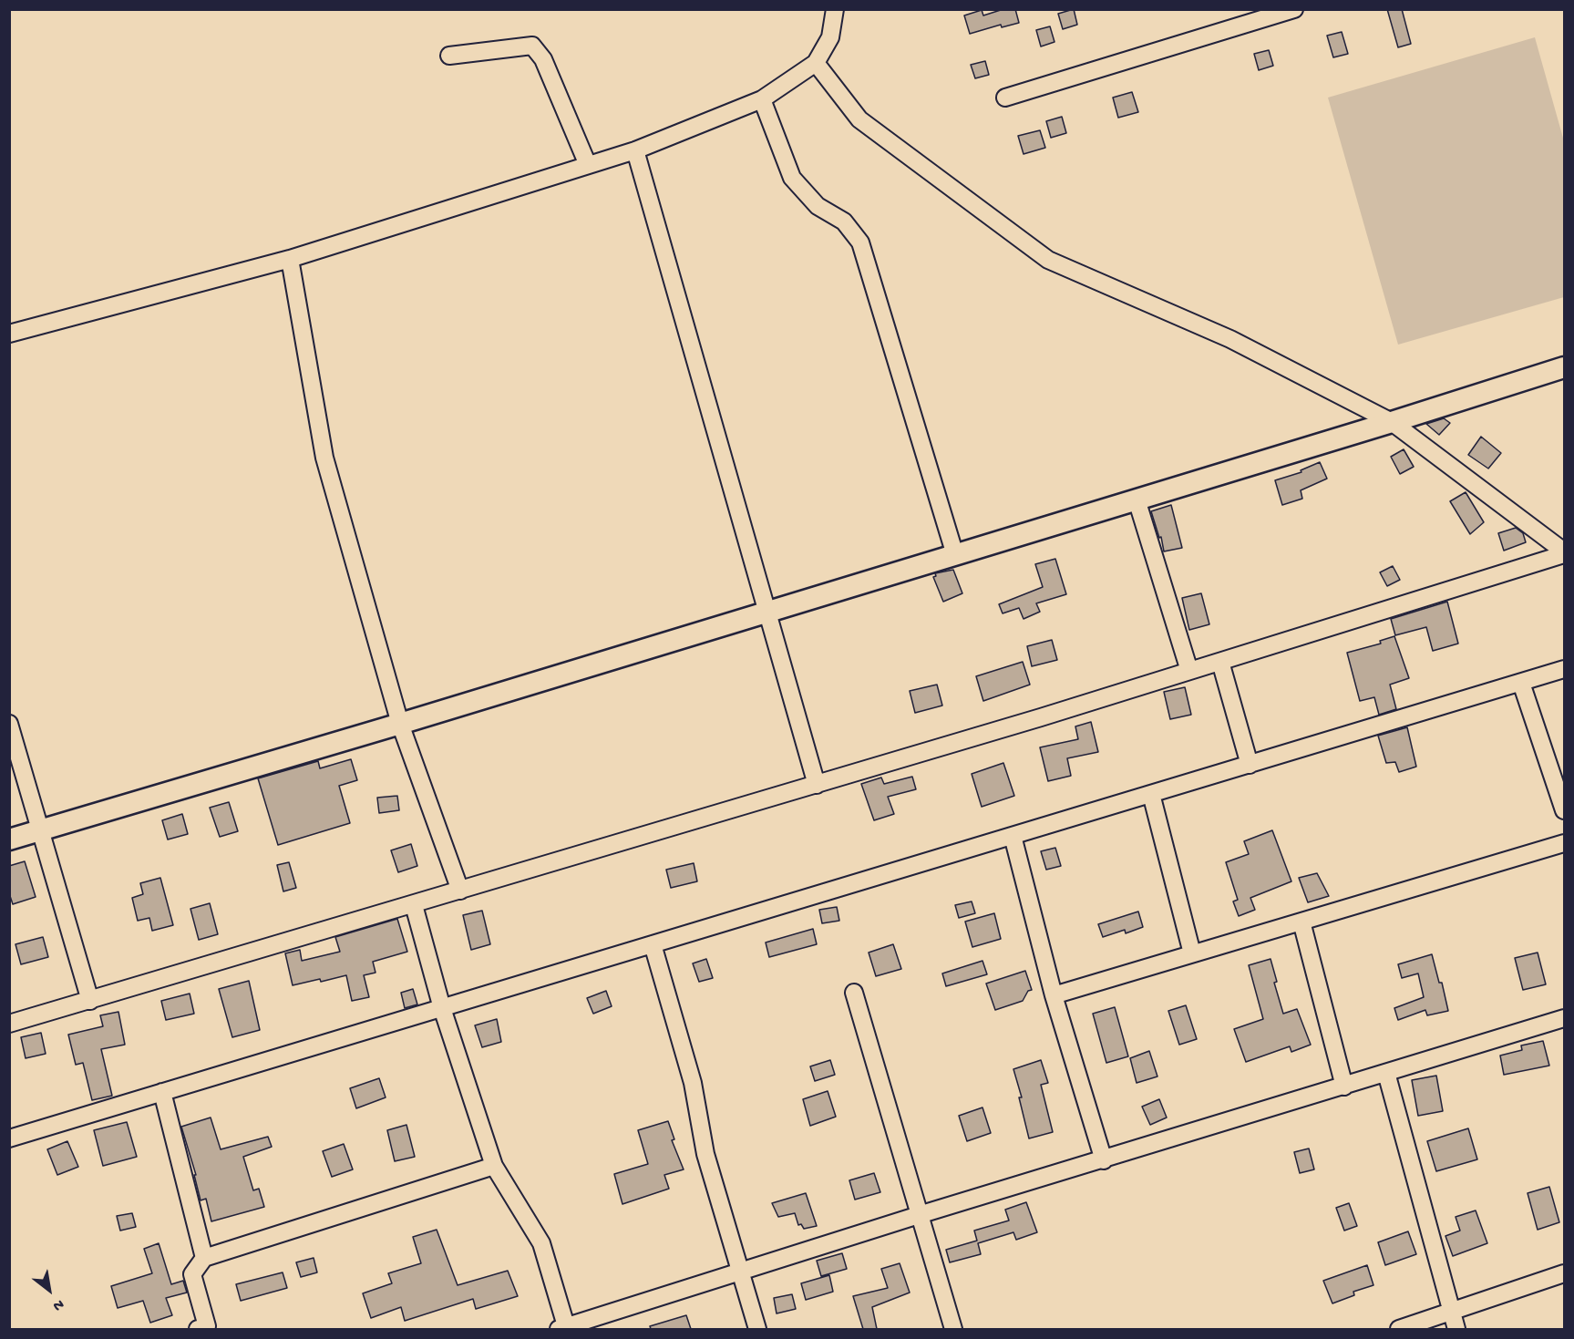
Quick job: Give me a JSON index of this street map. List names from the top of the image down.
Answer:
{
  "north": "bottom right"
}
